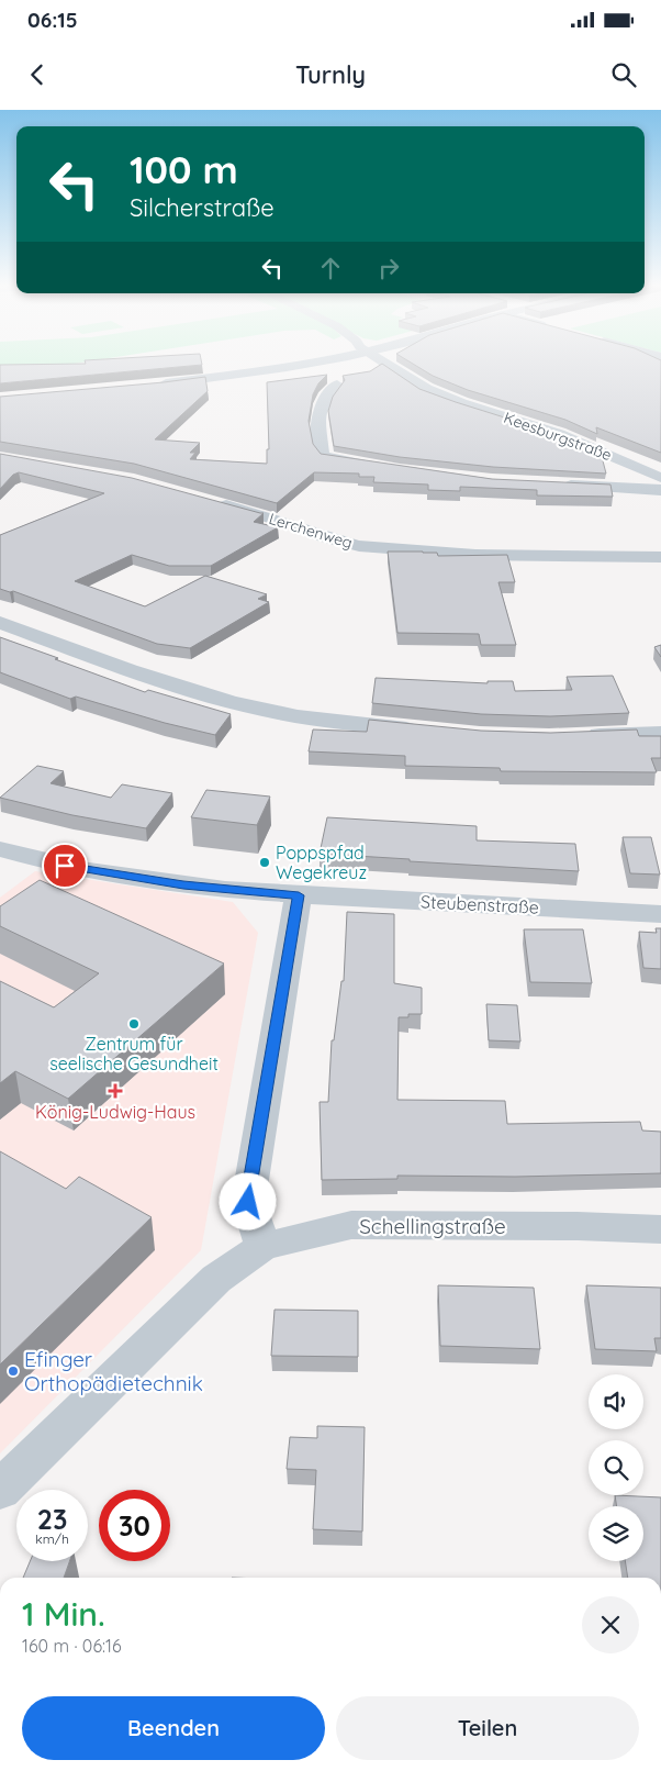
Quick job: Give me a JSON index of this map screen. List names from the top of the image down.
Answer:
{
  "streets": {
    "street": [
      "Keesburgstraße",
      "Lerchenweg",
      "Steubenstraße",
      "Schellingstraße"
    ]
  },
  "places": {
    "other": ["Poppspfad Wegekreuz", "Zentrum für seelische Gesundheit", "Efinger Orthopädietechnik"],
    "health": ["König-Ludwig-Haus"]
  },
  "page": {
    "status": "06:15",
    "header": "Turnly",
    "turn": ["100 m", "Silcherstraße"],
    "speed": "23 km/h",
    "limit": "30",
    "heading": ["1 Min.", "160 m · 06:16"],
    "buttons": ["Beenden", "Teilen"]
  }
}
